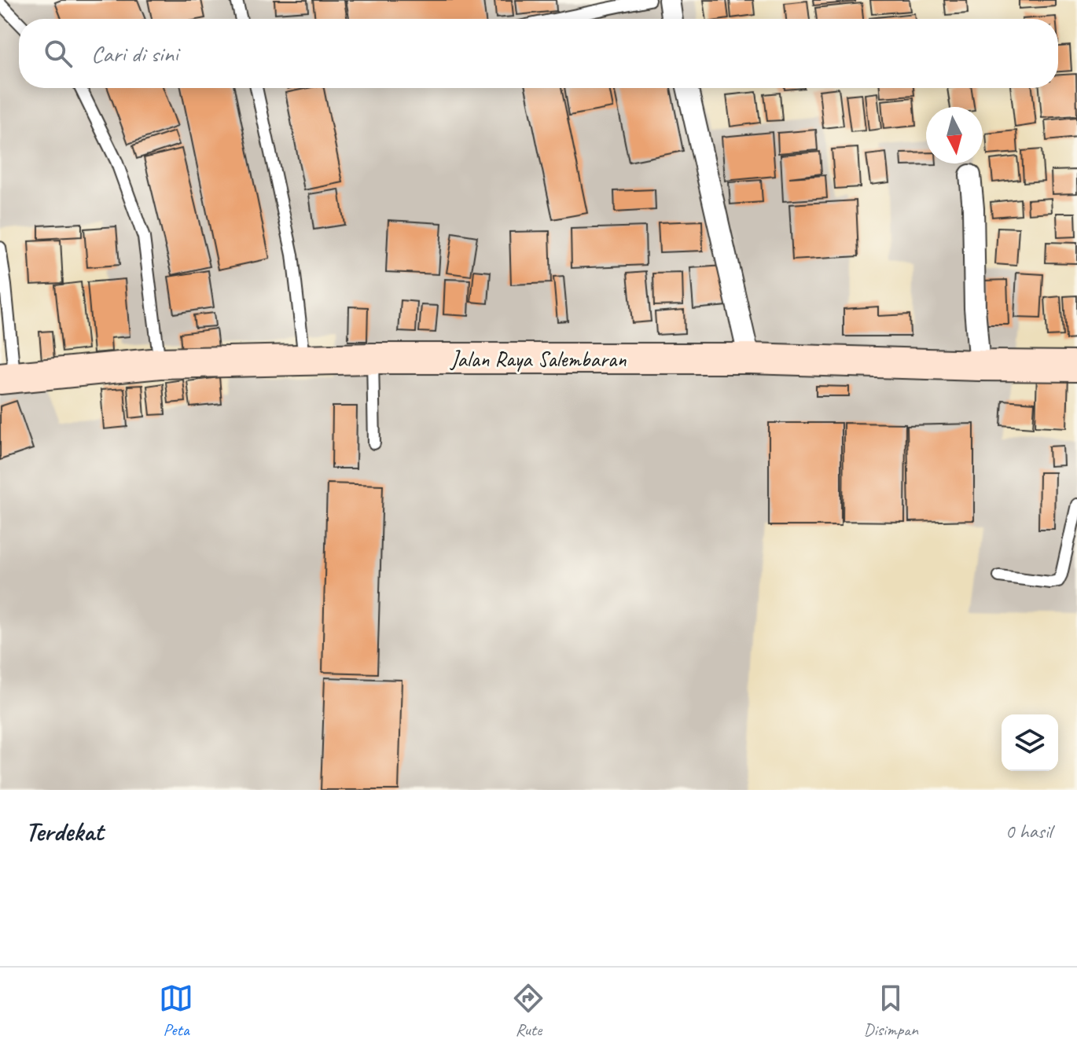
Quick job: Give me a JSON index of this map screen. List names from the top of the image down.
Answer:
{
  "streets": {
    "main road": ["Jalan Raya Salembaran"]
  },
  "north": "bottom",
  "page": {
    "search": "Cari di sini",
    "heading": ["Terdekat", "0 hasil"],
    "nav": ["Peta", "Rute", "Disimpan"]
  }
}
